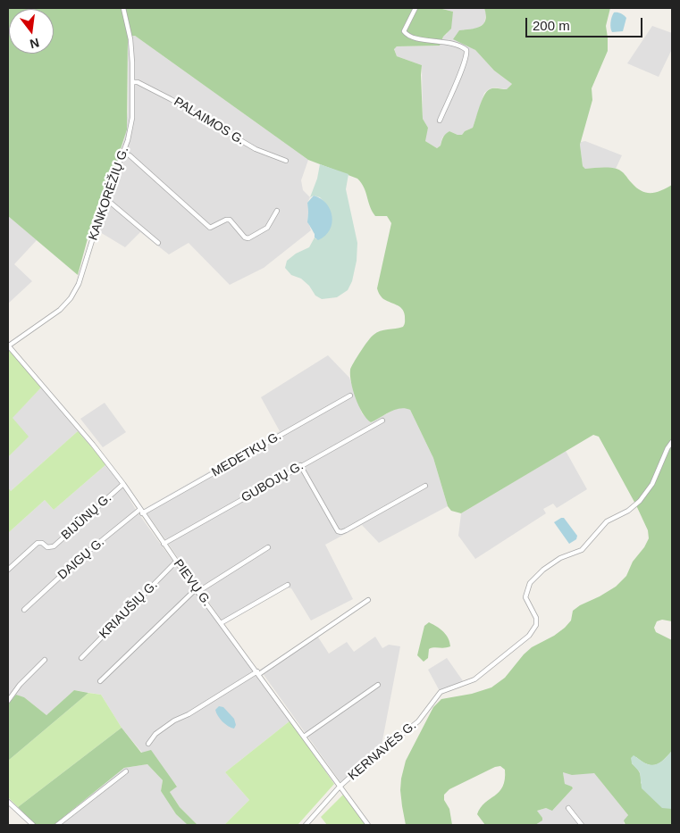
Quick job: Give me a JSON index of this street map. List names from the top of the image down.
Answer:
{
  "streets": {
    "street": [
      "PALAIMOS G.",
      "KANKORĖŽIŲ G.",
      "MEDETKŲ G.",
      "GUBOJŲ G.",
      "BIJŪNŲ G.",
      "DAIGŲ G.",
      "PIEVŲ G.",
      "KRIAUŠIŲ G.",
      "KERNAVĖS G."
    ]
  },
  "crossings": [
    ["PALAIMOS G.", "KANKORĖŽIŲ G."],
    ["KANKORĖŽIŲ G.", "PIEVŲ G."],
    ["MEDETKŲ G.", "DAIGŲ G."],
    ["MEDETKŲ G.", "PIEVŲ G."],
    ["GUBOJŲ G.", "PIEVŲ G."],
    ["BIJŪNŲ G.", "PIEVŲ G."],
    ["DAIGŲ G.", "PIEVŲ G."],
    ["PIEVŲ G.", "KRIAUŠIŲ G."],
    ["PIEVŲ G.", "KERNAVĖS G."]
  ],
  "scale_bar": "200 m",
  "north": "bottom"
}
